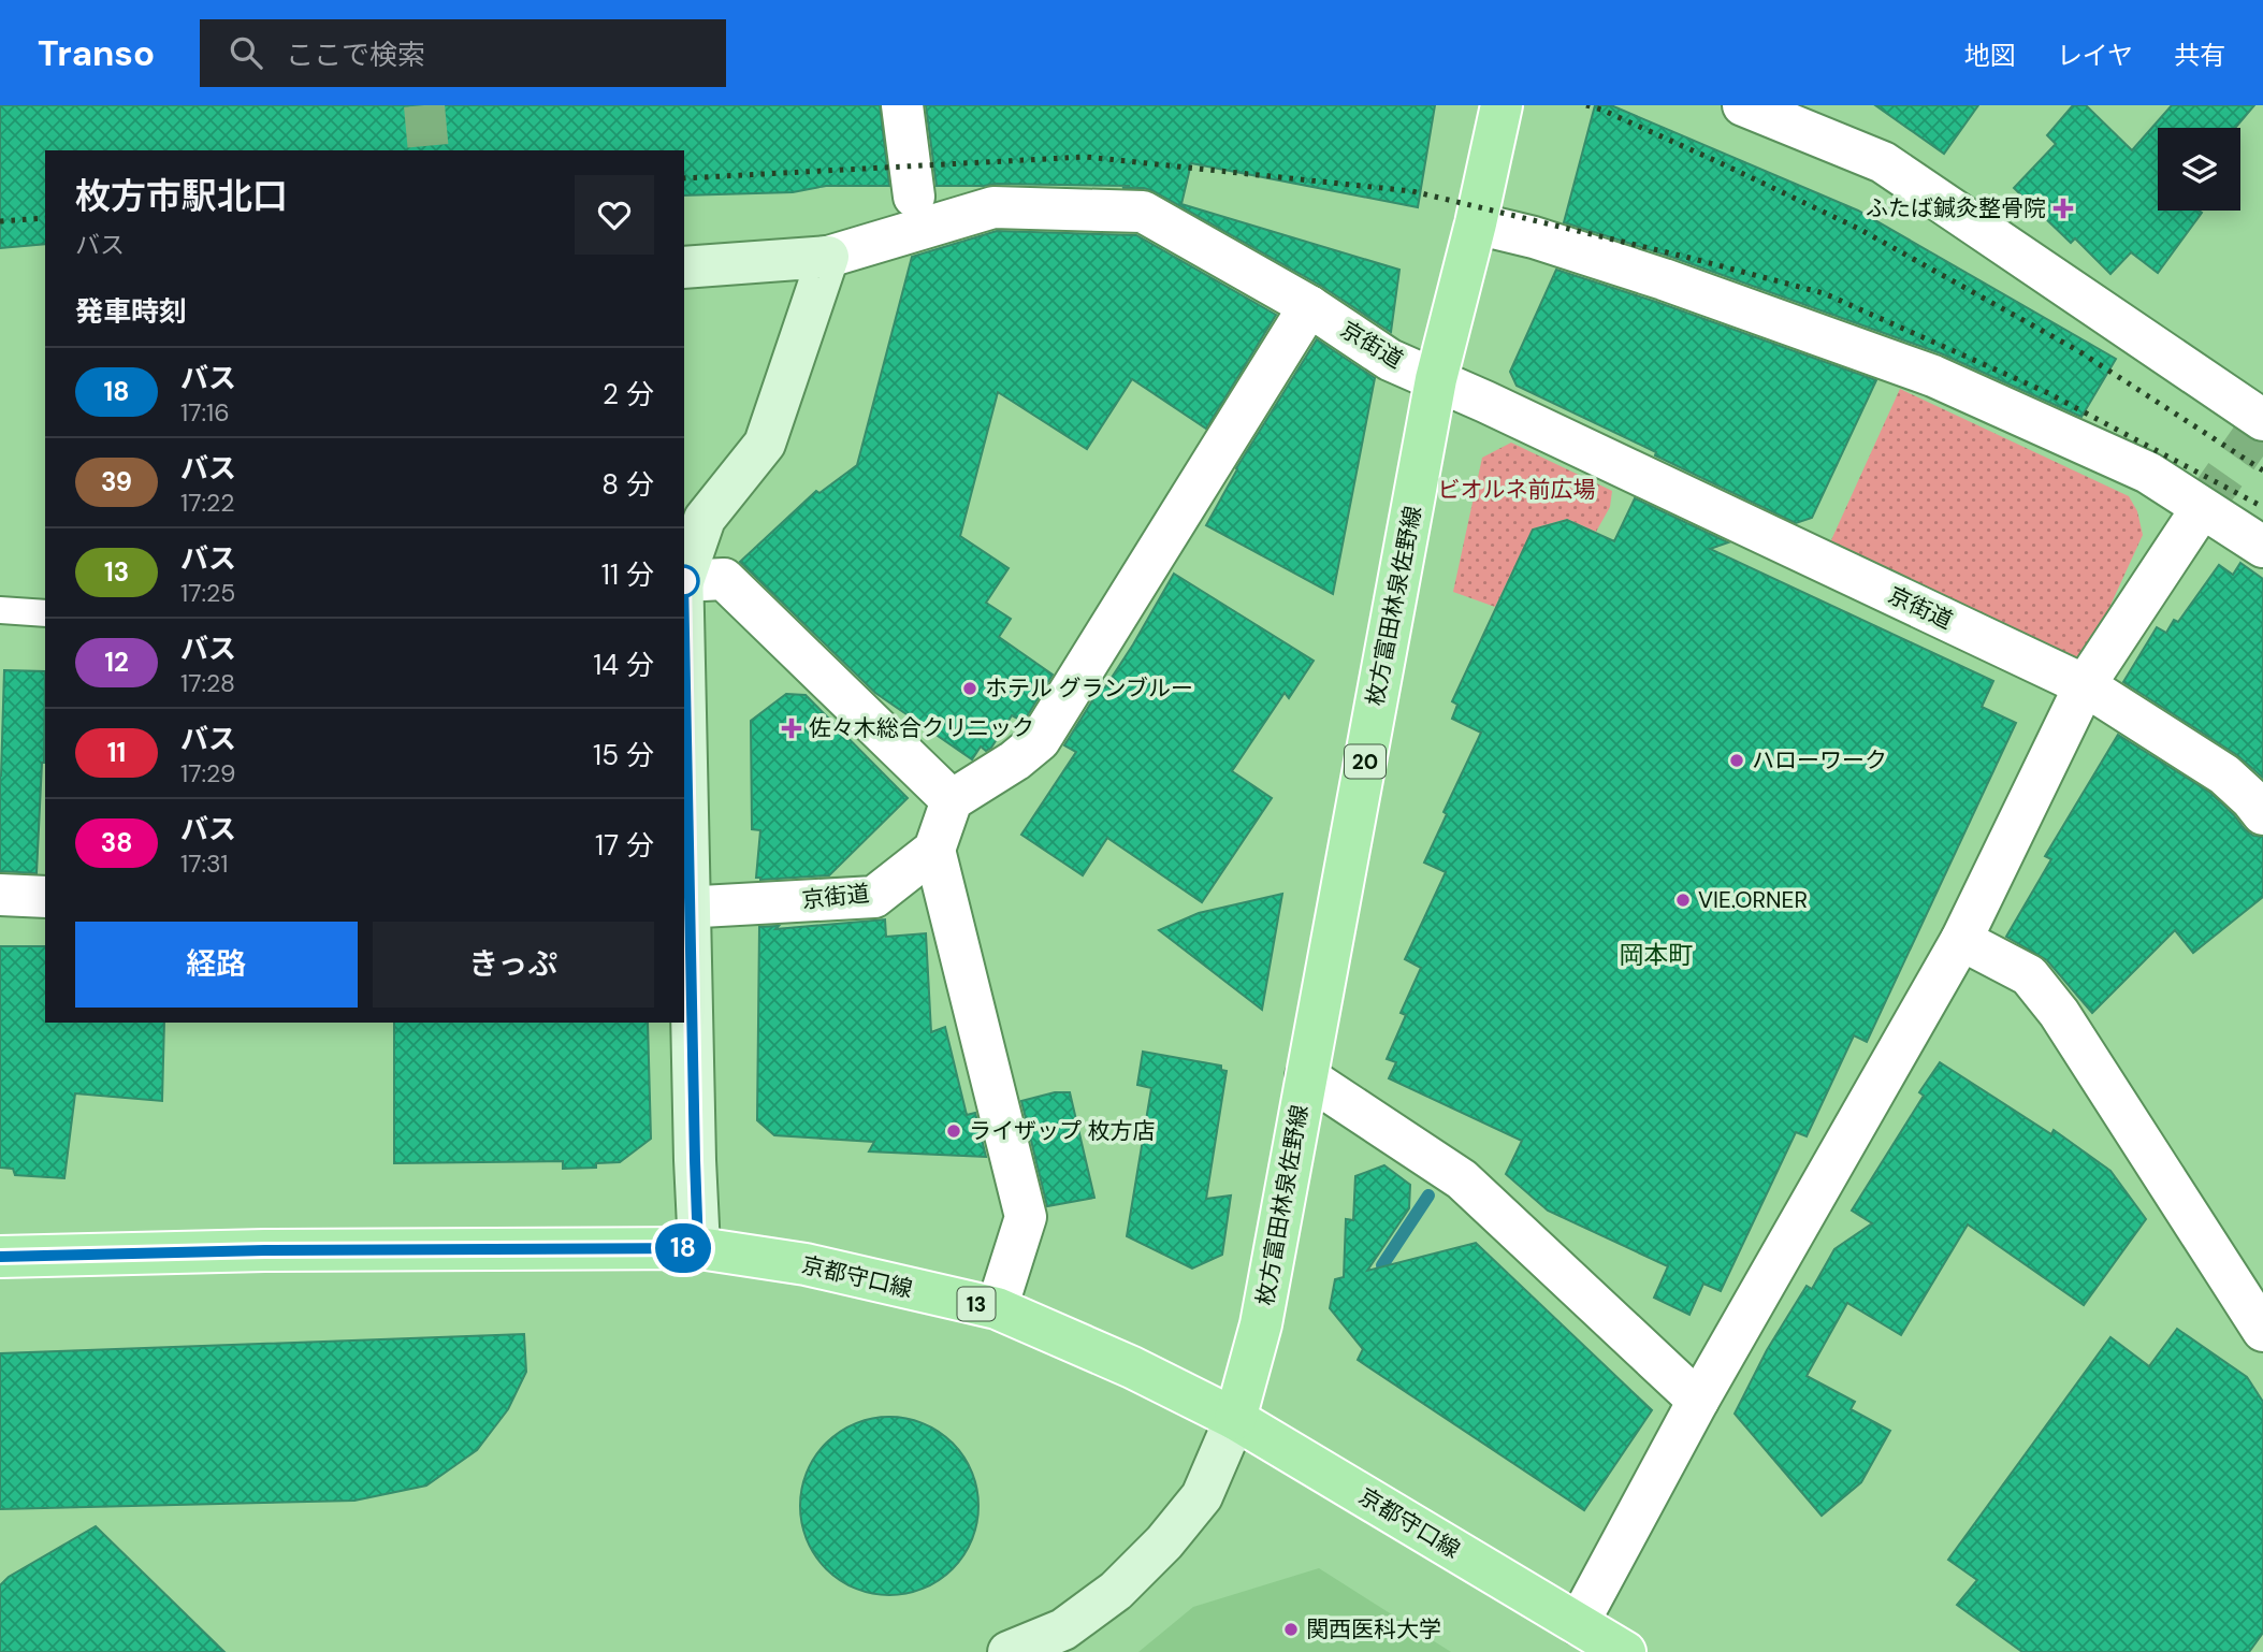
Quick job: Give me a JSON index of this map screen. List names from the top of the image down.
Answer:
{
  "streets": {
    "main road": [
      "枚方富田林泉佐野線",
      "20",
      "京都守口線",
      "13"
    ],
    "street": ["京街道"]
  },
  "crossings": [
    ["京街道", "枚方富田林泉佐野線"],
    ["枚方富田林泉佐野線", "京都守口線"]
  ],
  "districts": ["岡本町"],
  "parks": ["ビオルネ前広場"],
  "places": {
    "health": ["ふたば鍼灸整骨院", "佐々木総合クリニック"],
    "other": [
      "ホテル グランブルー",
      "ハローワーク",
      "VIE.ORNER",
      "ライザップ 枚方店",
      "関西医科大学"
    ]
  },
  "lines": ["bus line 18"],
  "page": {
    "header": "Transo",
    "search": "ここで検索",
    "nav": ["地図", "レイヤ", "共有"],
    "on_map": "18",
    "heading": [
      ["枚方市駅北口", "バス"],
      "発車時刻"
    ],
    "list": [
      {
        "mark": "18",
        "name": "バス",
        "note": "17:16",
        "value": "2 分"
      },
      {
        "mark": "39",
        "name": "バス",
        "note": "17:22",
        "value": "8 分"
      },
      {
        "mark": "13",
        "name": "バス",
        "note": "17:25",
        "value": "11 分"
      },
      {
        "mark": "12",
        "name": "バス",
        "note": "17:28",
        "value": "14 分"
      },
      {
        "mark": "11",
        "name": "バス",
        "note": "17:29",
        "value": "15 分"
      },
      {
        "mark": "38",
        "name": "バス",
        "note": "17:31",
        "value": "17 分"
      }
    ],
    "buttons": ["経路", "きっぷ"]
  }
}
